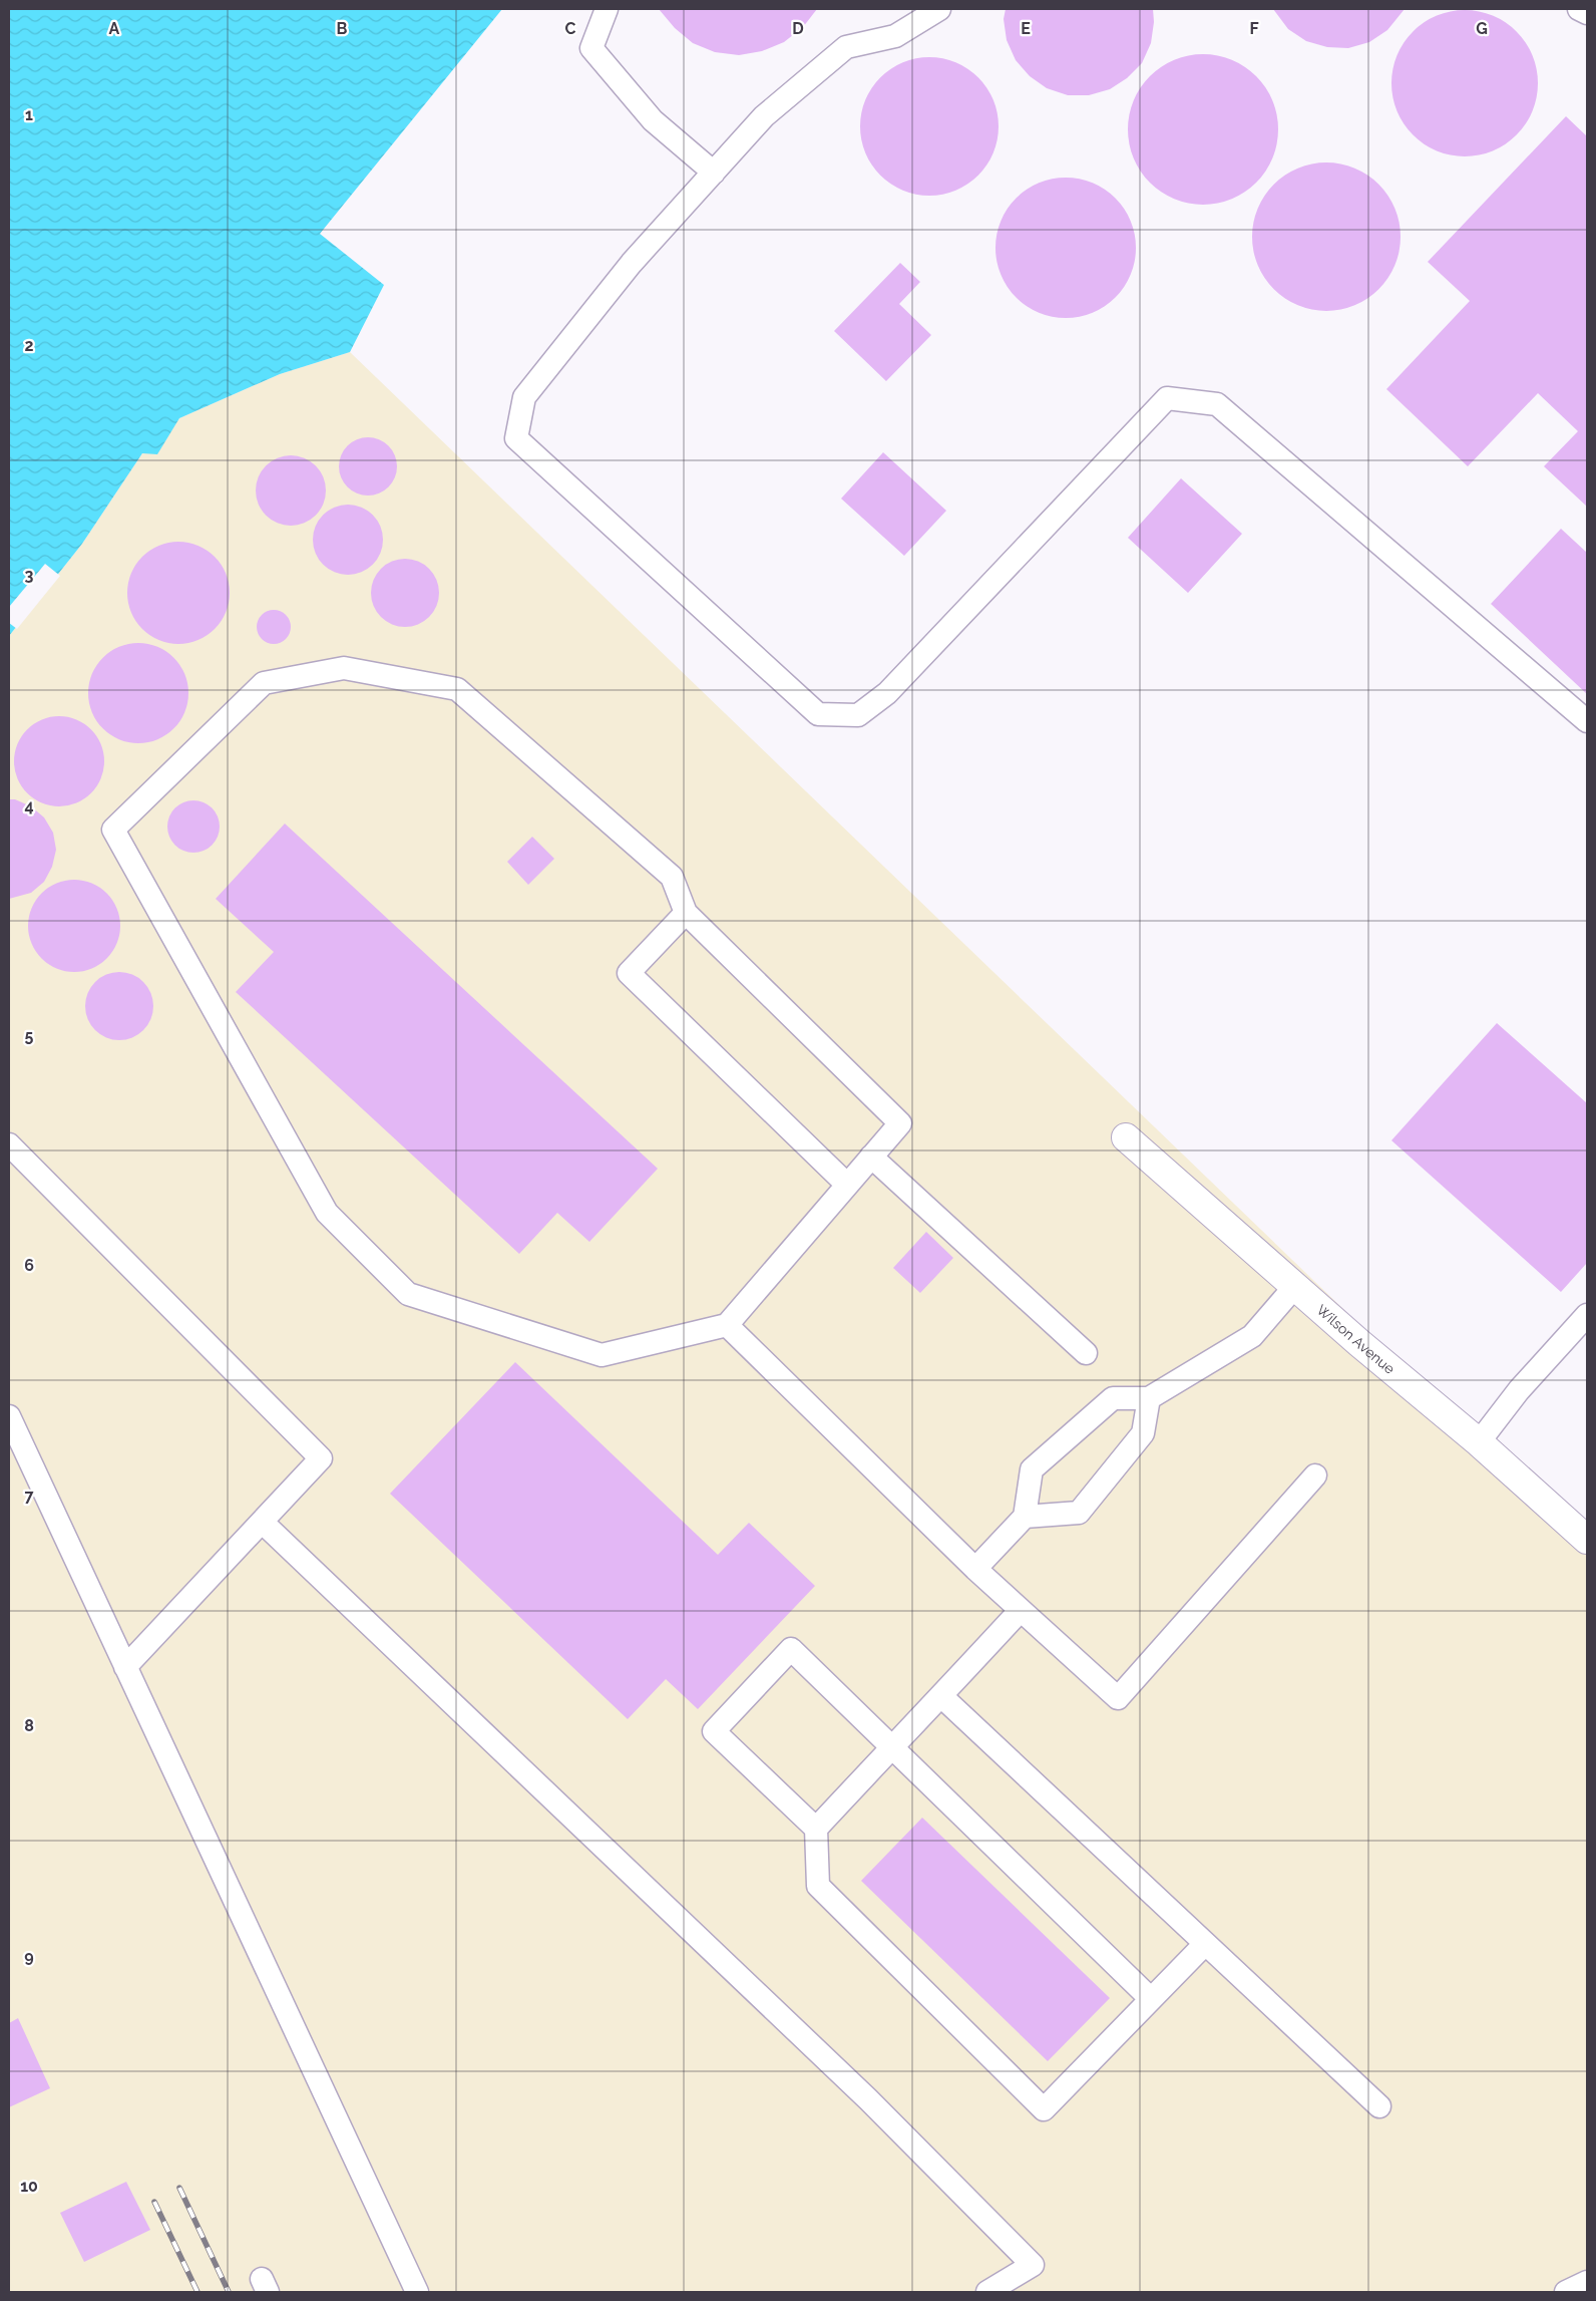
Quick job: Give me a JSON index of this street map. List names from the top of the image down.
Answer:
{
  "streets": {
    "street": ["Wilson Avenue"]
  },
  "grid": {
    "columns": [
      "A",
      "B",
      "C",
      "D",
      "E",
      "F",
      "G"
    ],
    "rows": [
      "1",
      "2",
      "3",
      "4",
      "5",
      "6",
      "7",
      "8",
      "9",
      "10"
    ]
  }
}
